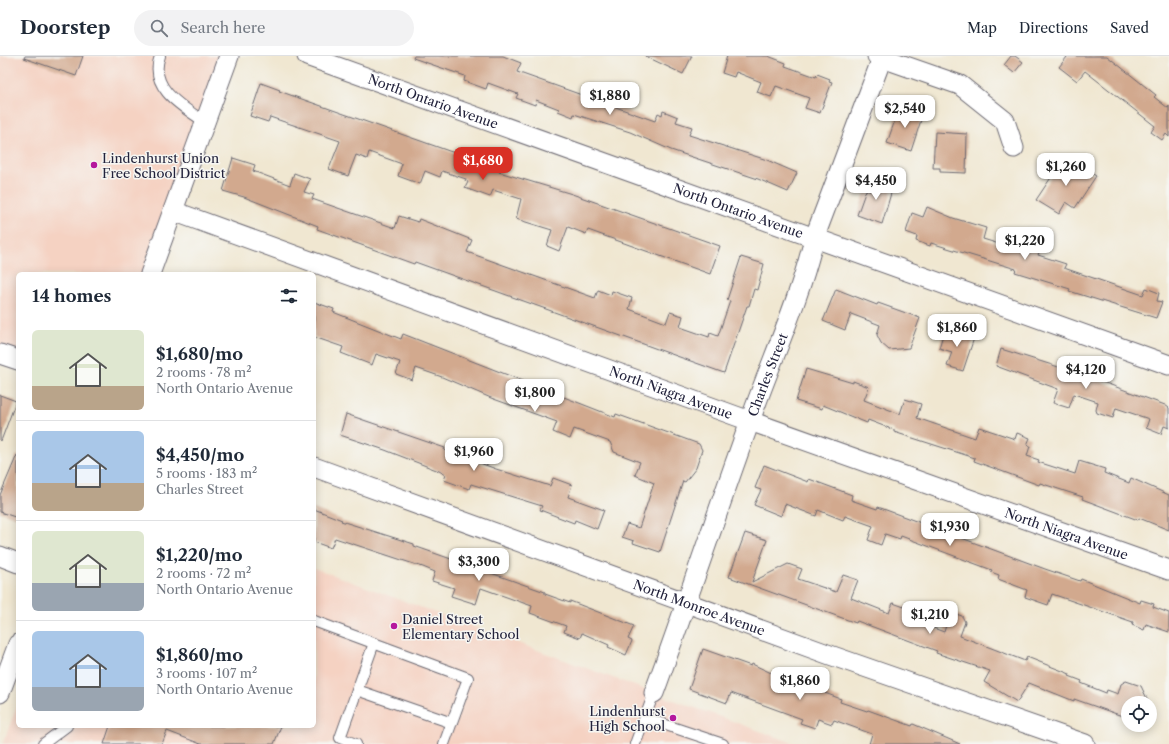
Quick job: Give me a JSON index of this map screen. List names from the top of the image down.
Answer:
{
  "streets": {
    "street": [
      "North Ontario Avenue",
      "Charles Street",
      "North Niagra Avenue",
      "North Monroe Avenue"
    ]
  },
  "crossings": [
    ["North Ontario Avenue", "Charles Street"],
    ["Charles Street", "North Niagra Avenue"],
    ["Charles Street", "North Monroe Avenue"]
  ],
  "places": ["Lindenhurst Union Free School District", "Daniel Street Elementary School", "Lindenhurst High School"],
  "page": {
    "header": "Doorstep",
    "search": "Search here",
    "nav": ["Map", "Directions", "Saved"],
    "price": [
      "$1,880",
      "$2,540",
      "$1,680",
      "$1,260",
      "$4,450",
      "$1,220",
      "$1,860",
      "$4,120",
      "$1,800",
      "$1,960",
      "$1,930",
      "$3,300",
      "$1,210",
      "$1,860"
    ],
    "heading": "14 homes",
    "list": [
      {
        "name": "$1,680/mo",
        "note": "2 rooms · 78 m² · North Ontario Avenue"
      },
      {
        "name": "$4,450/mo",
        "note": "5 rooms · 183 m² · Charles Street"
      },
      {
        "name": "$1,220/mo",
        "note": "2 rooms · 72 m² · North Ontario Avenue"
      },
      {
        "name": "$1,860/mo",
        "note": "3 rooms · 107 m² · North Ontario Avenue"
      }
    ]
  }
}
